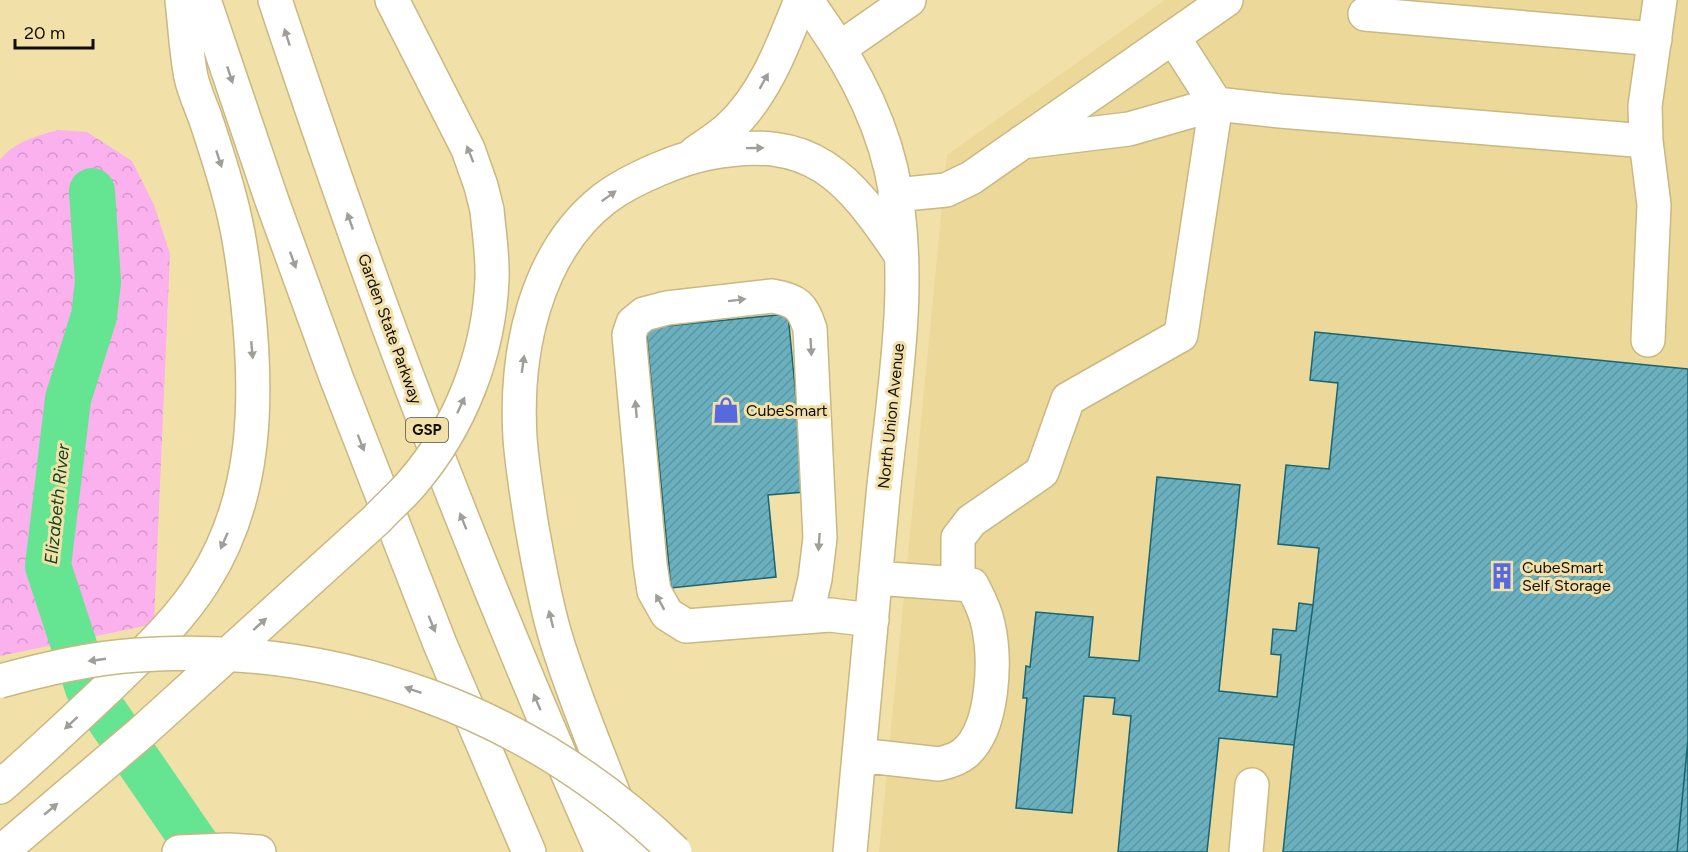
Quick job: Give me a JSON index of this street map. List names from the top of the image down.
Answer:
{
  "streets": {
    "main road": ["Garden State Parkway", "North Union Avenue", "GSP"]
  },
  "water": ["Elizabeth River"],
  "places": {
    "shop": ["CubeSmart"],
    "building": ["CubeSmart Self Storage"]
  },
  "scale_bar": "20 m"
}
